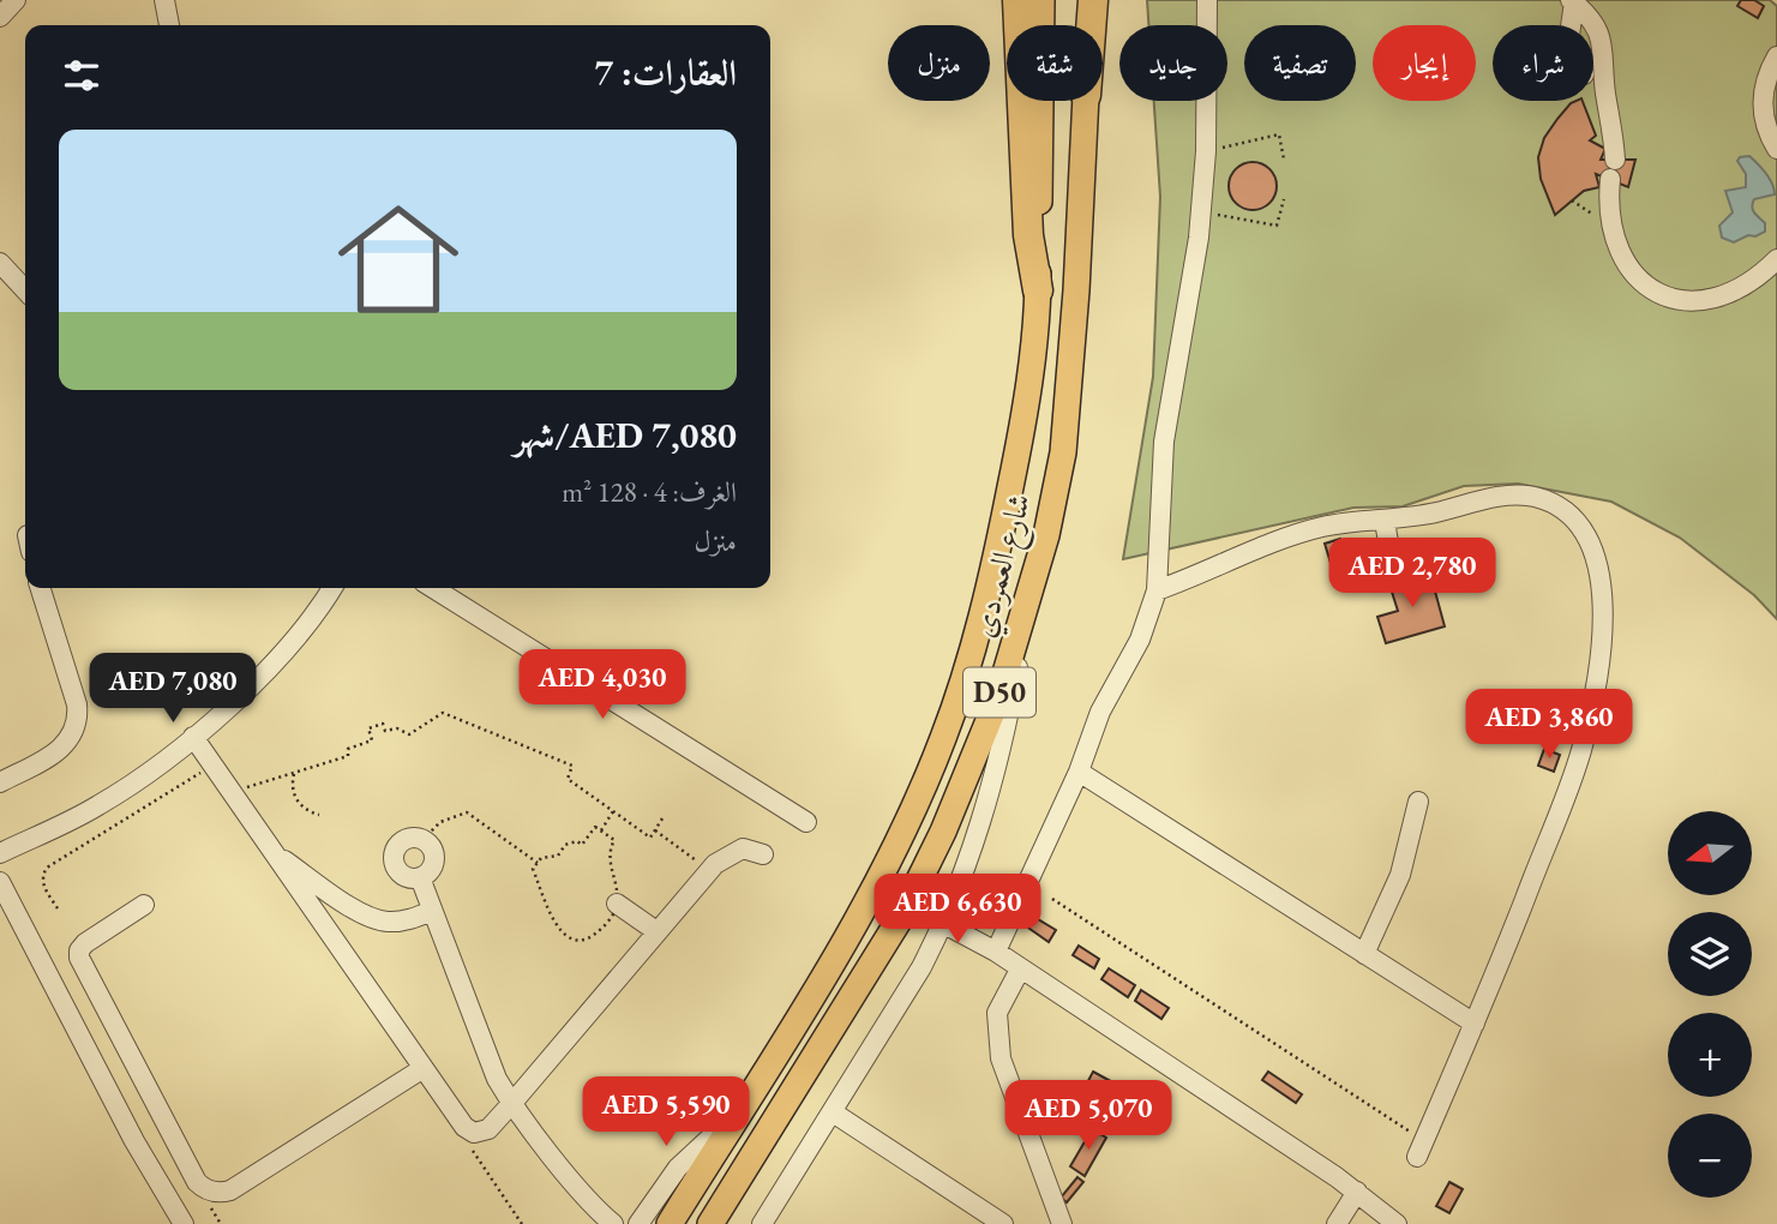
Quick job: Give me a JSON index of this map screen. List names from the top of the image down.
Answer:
{
  "streets": {
    "main road": ["شارع العمردي", "D50"]
  },
  "north": "left",
  "page": {
    "chip": [
      "شراء",
      "إيجار",
      "تصفية",
      "جديد",
      "شقة",
      "منزل"
    ],
    "heading": "العقارات: 7",
    "list": [
      {
        "name": "AED 7,080/شهر",
        "note": "الغرف: 4 · 128 m² · منزل"
      }
    ],
    "price": [
      "AED 2,780",
      "AED 4,030",
      "AED 7,080",
      "AED 3,860",
      "AED 6,630",
      "AED 5,590",
      "AED 5,070"
    ],
    "map_buttons": ["+", "−"]
  }
}
